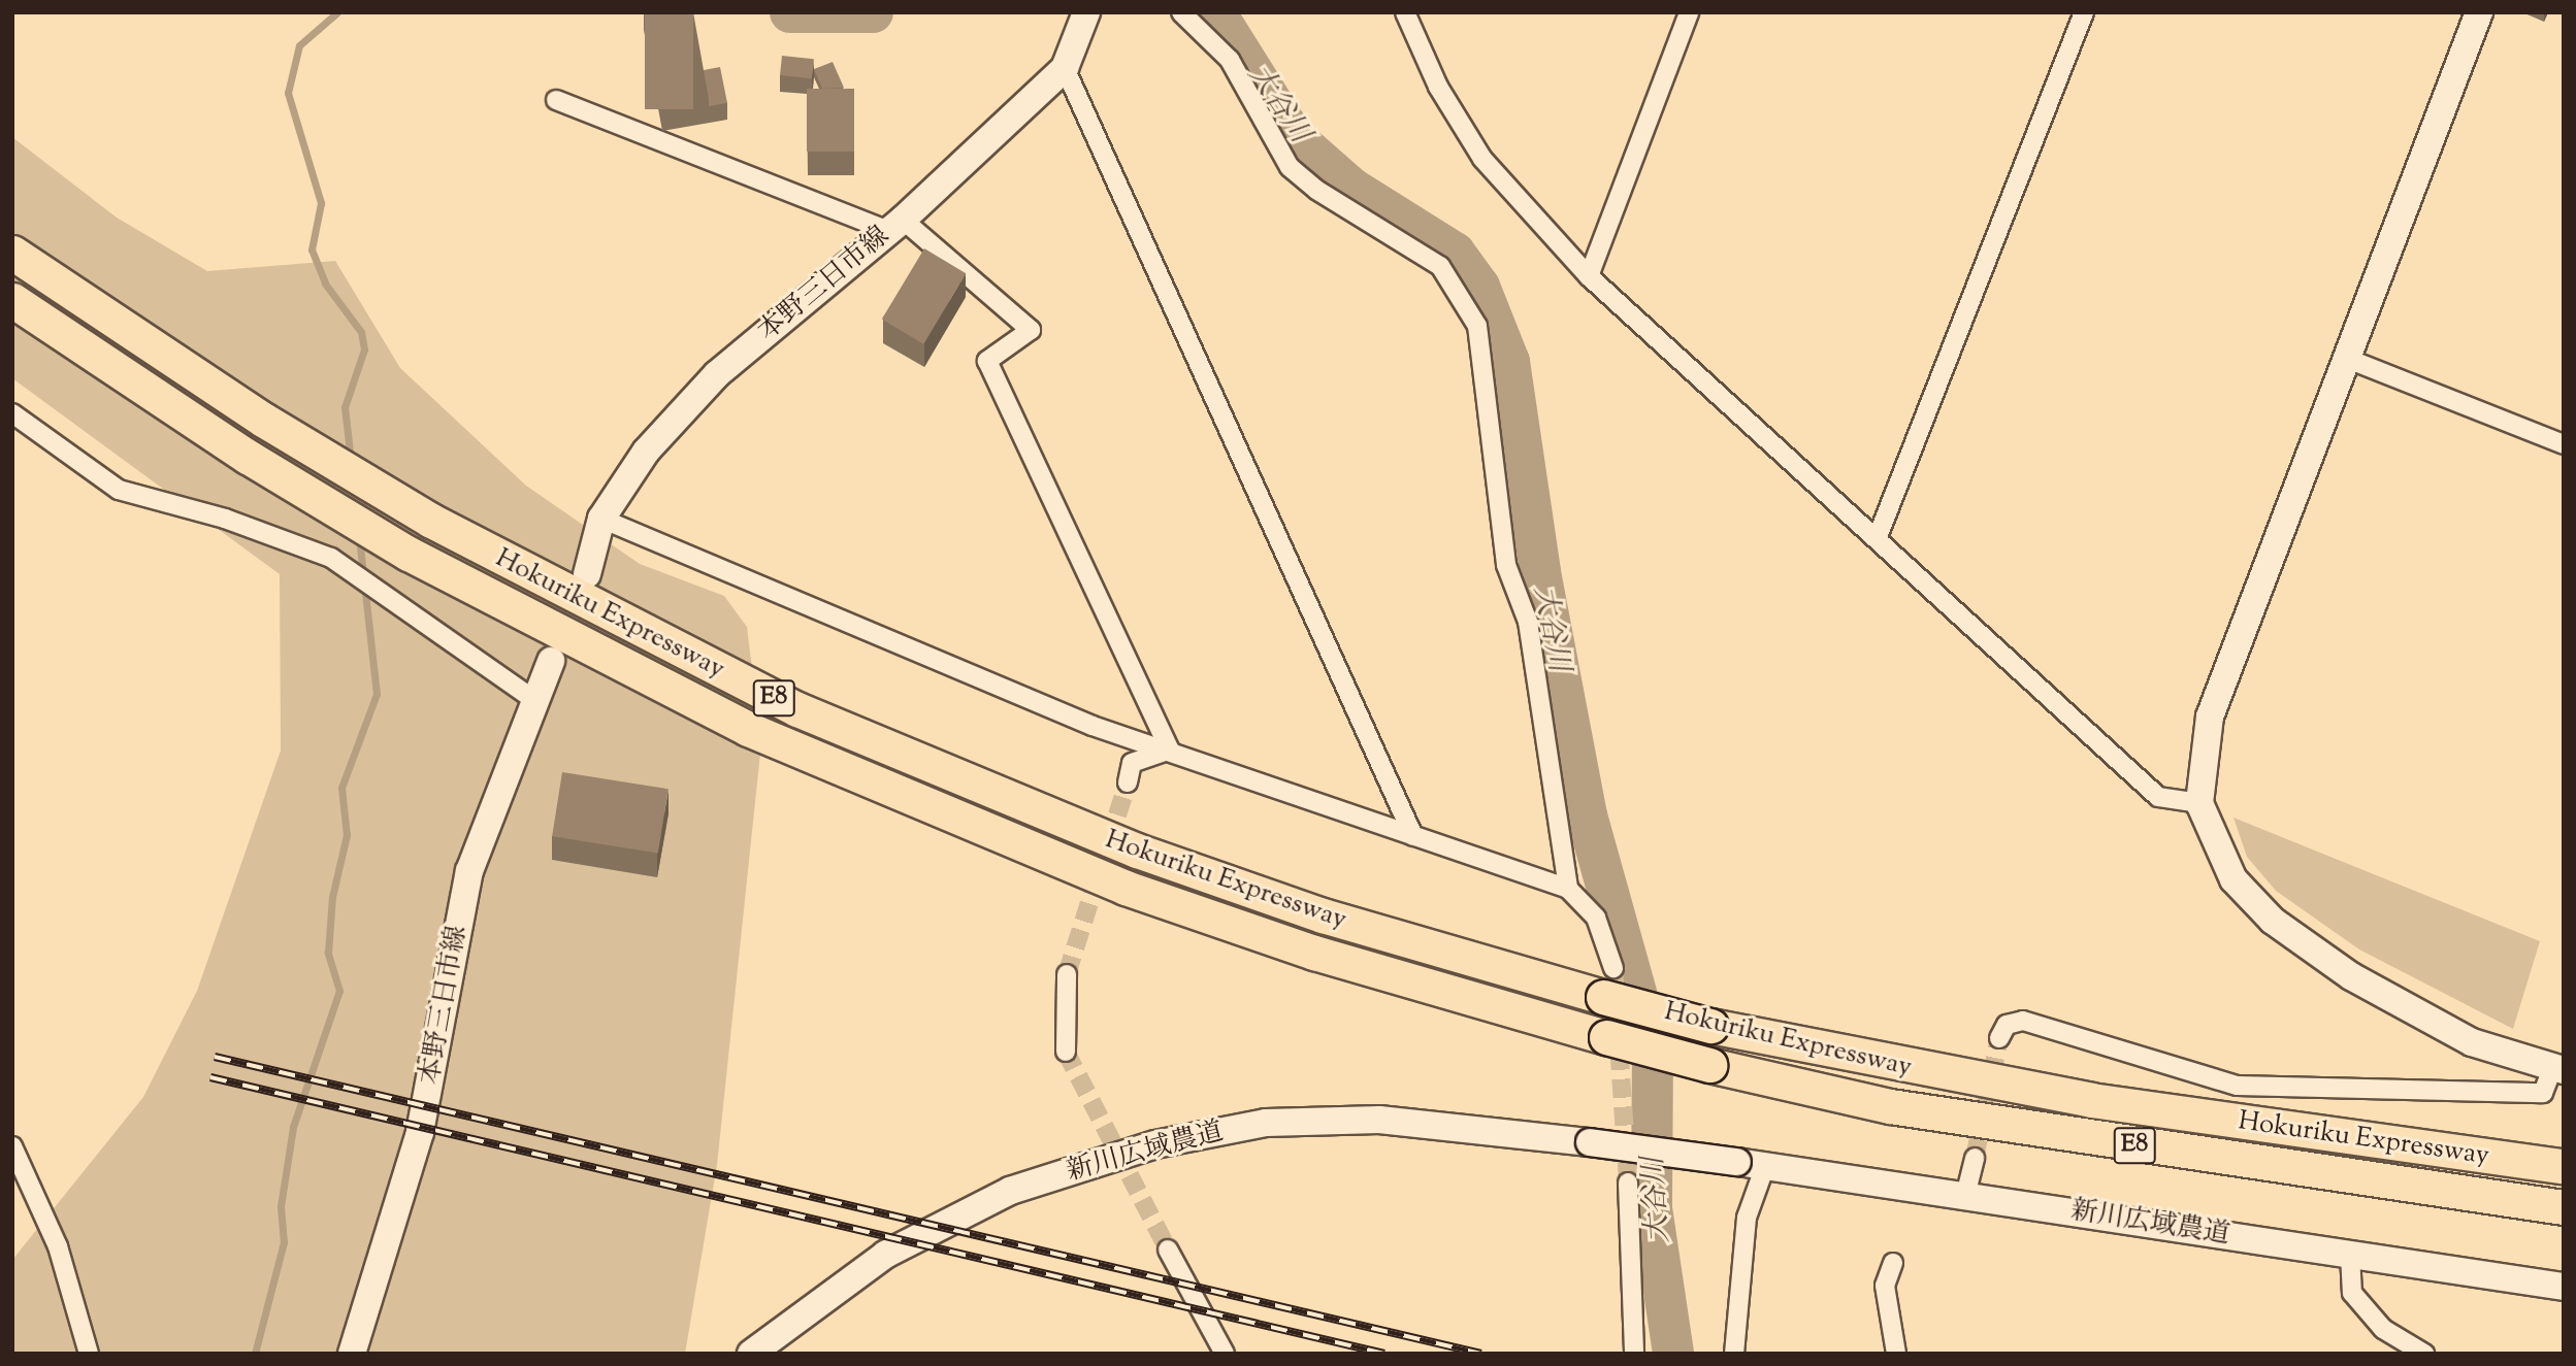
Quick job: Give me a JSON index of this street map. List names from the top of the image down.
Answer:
{
  "streets": {
    "highway": ["Hokuriku Expressway", "E8"],
    "street": ["本野三日市線", "新川広域農道"]
  },
  "water": ["大谷川"]
}
